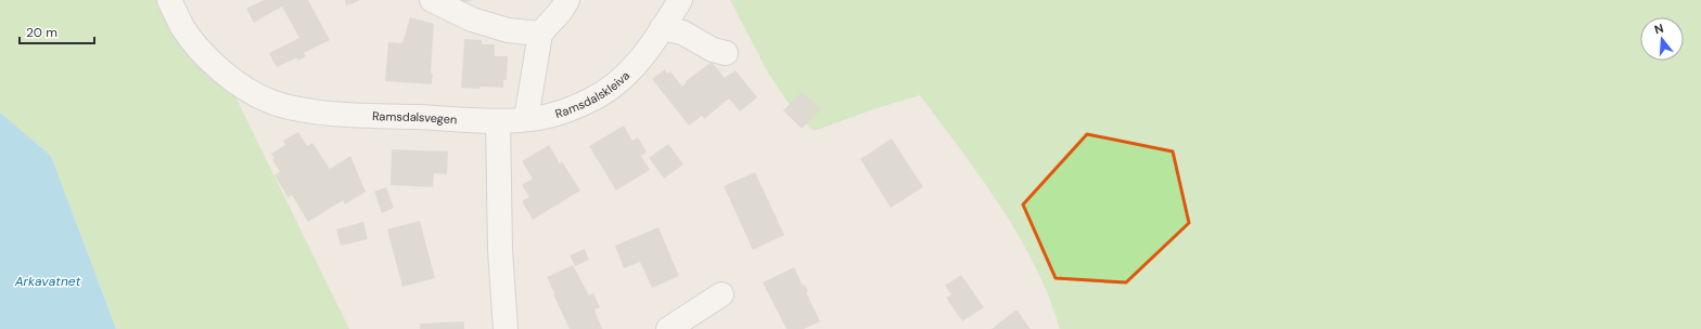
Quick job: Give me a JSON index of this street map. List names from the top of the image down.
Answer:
{
  "streets": {
    "street": ["Ramsdalskleiva", "Ramsdalsvegen"]
  },
  "crossings": [
    ["Ramsdalskleiva", "Ramsdalsvegen"]
  ],
  "water": ["Arkavatnet"],
  "scale_bar": "20 m",
  "north": "top"
}
